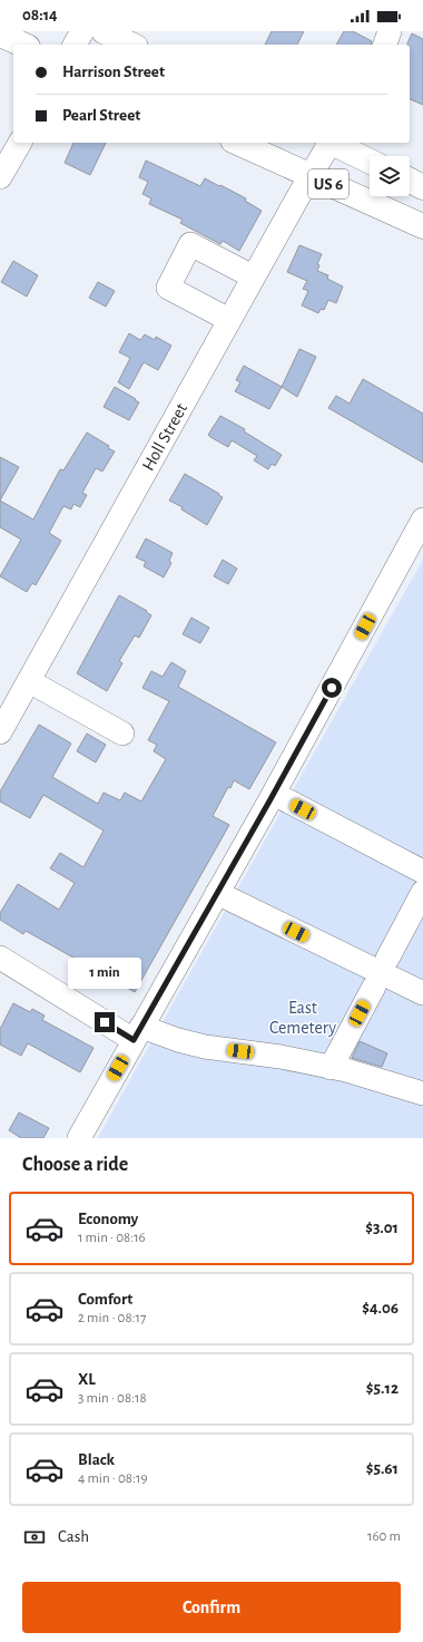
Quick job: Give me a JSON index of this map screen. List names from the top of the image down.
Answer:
{
  "streets": {
    "main road": ["US 6"],
    "street": ["Holl Street"]
  },
  "crossings": [
    ["US 6", "Holl Street"]
  ],
  "parks": ["East Cemetery"],
  "page": {
    "status": "08:14",
    "banner": ["Harrison Street", "Pearl Street"],
    "bubble": "1 min",
    "heading": "Choose a ride",
    "list": [
      {
        "name": "Economy",
        "note": "1 min · 08:16",
        "value": "$3.01"
      },
      {
        "name": "Comfort",
        "note": "2 min · 08:17",
        "value": "$4.06"
      },
      {
        "name": "XL",
        "note": "3 min · 08:18",
        "value": "$5.12"
      },
      {
        "name": "Black",
        "note": "4 min · 08:19",
        "value": "$5.61"
      }
    ],
    "pay": ["Cash", "160 m"],
    "buttons": "Confirm"
  }
}
